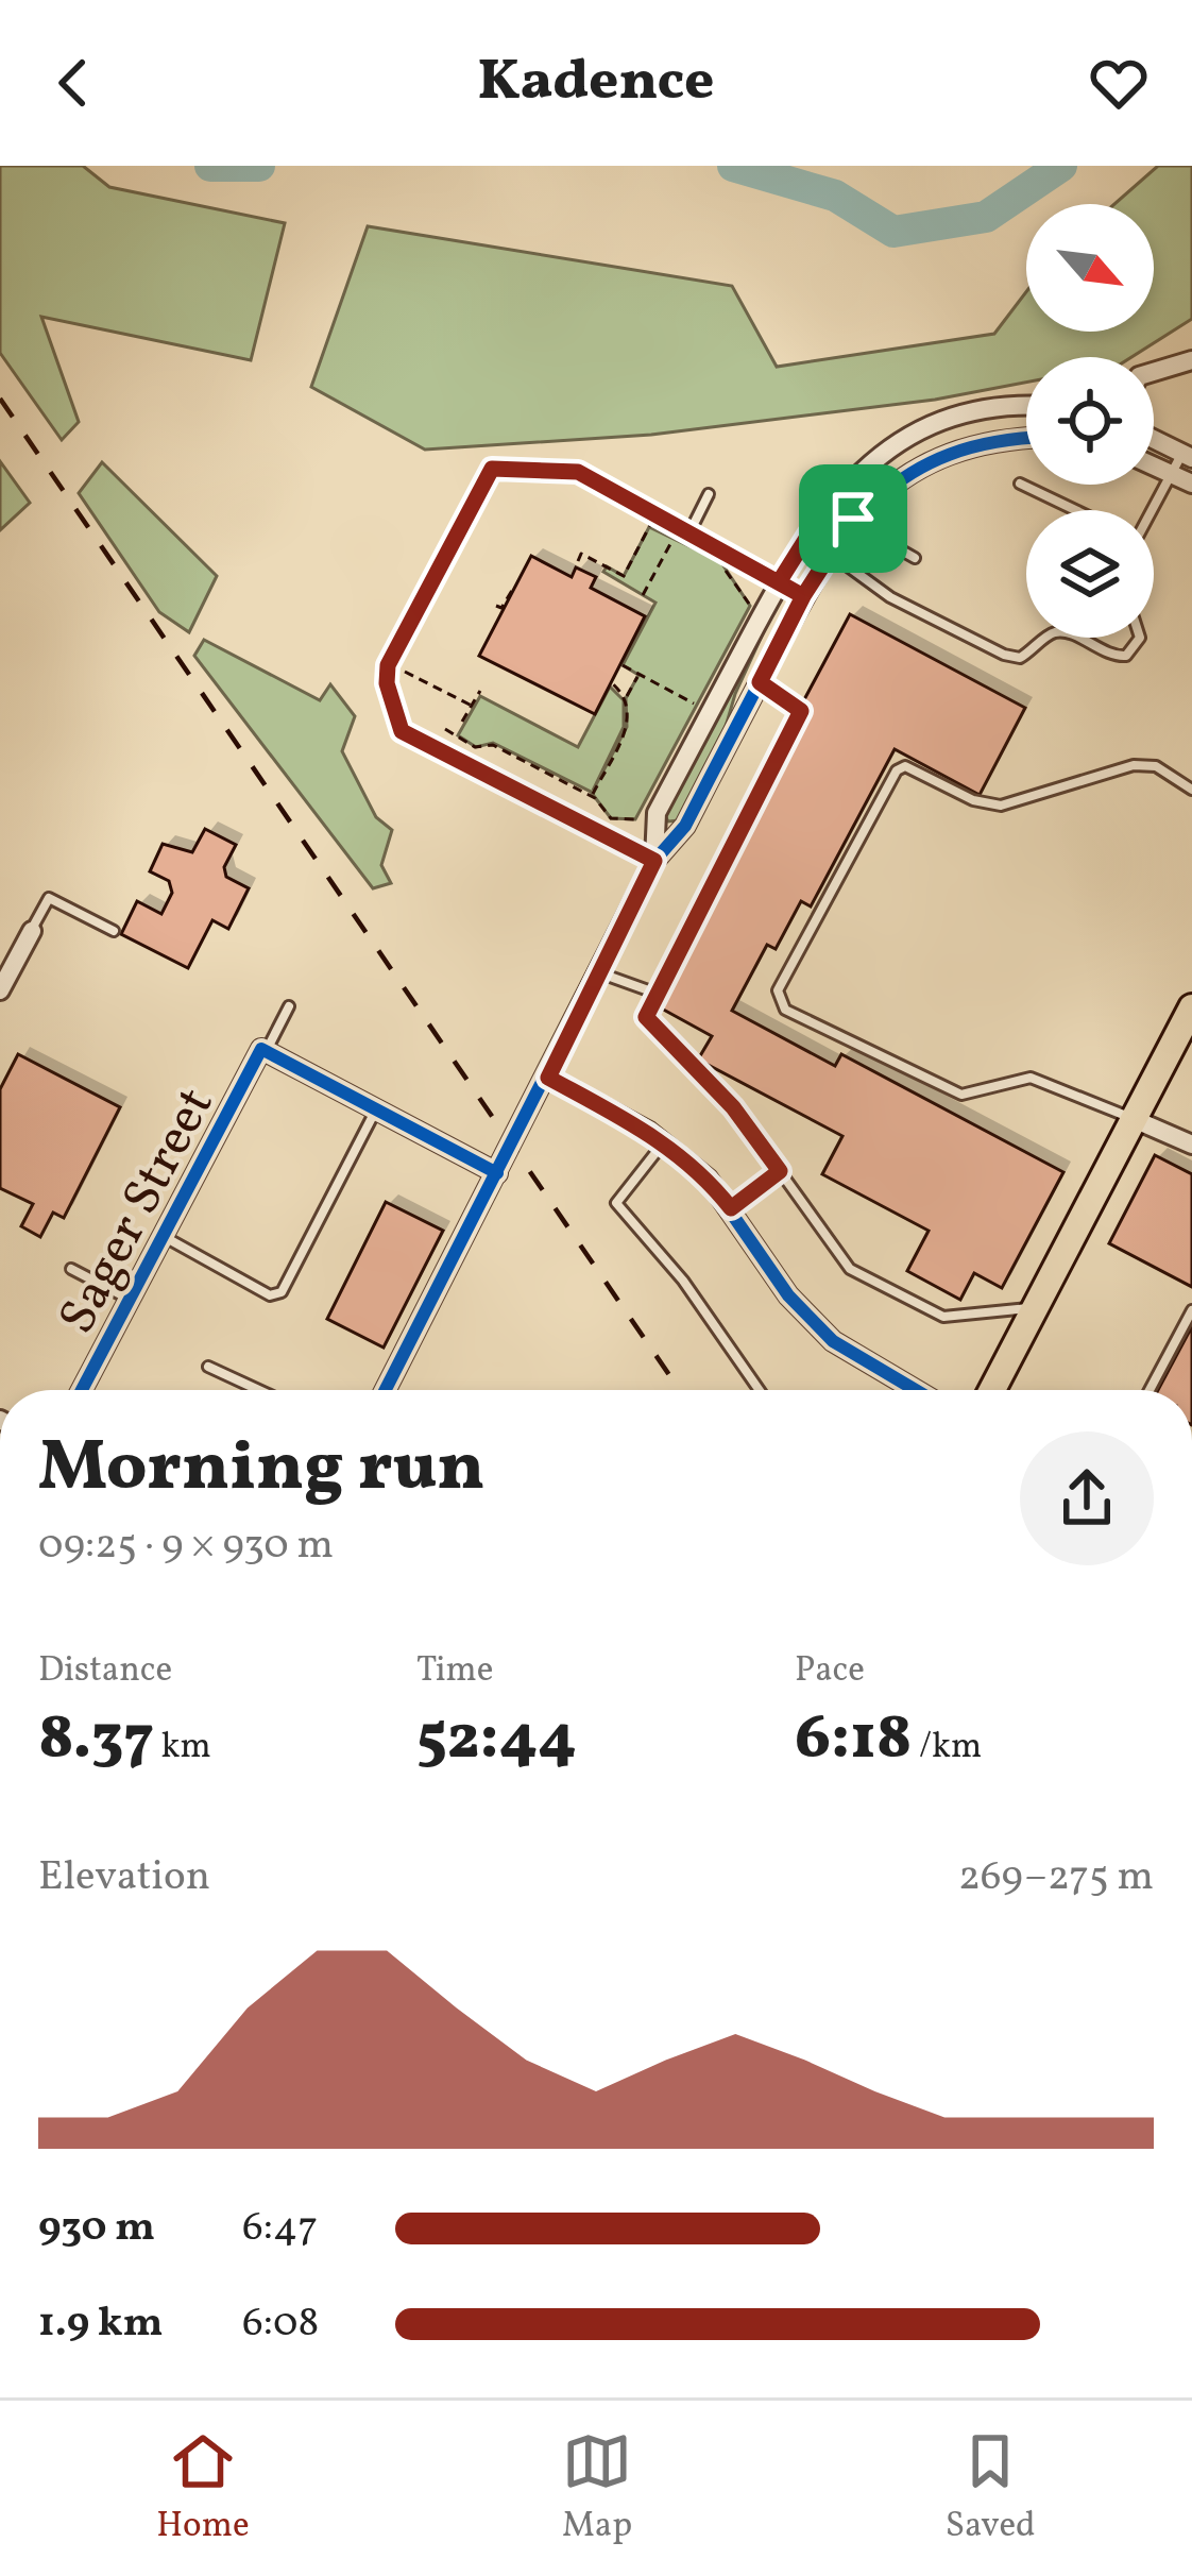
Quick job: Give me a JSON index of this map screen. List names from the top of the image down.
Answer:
{
  "streets": {
    "street": ["Sager Street"]
  },
  "north": "bottom right",
  "page": {
    "header": "Kadence",
    "heading": ["Morning run", "09:25 · 9 × 930 m"],
    "stats": [
      ["Distance", "8.37 km"],
      ["Time", "52:44"],
      ["Pace", "6:18 /km"]
    ],
    "chart": ["Elevation", "269–275 m"],
    "list": [
      {
        "name": "930 m",
        "note": "6:47"
      },
      {
        "name": "1.9 km",
        "note": "6:08"
      }
    ],
    "tabs": ["Home", "Map", "Saved"]
  }
}
